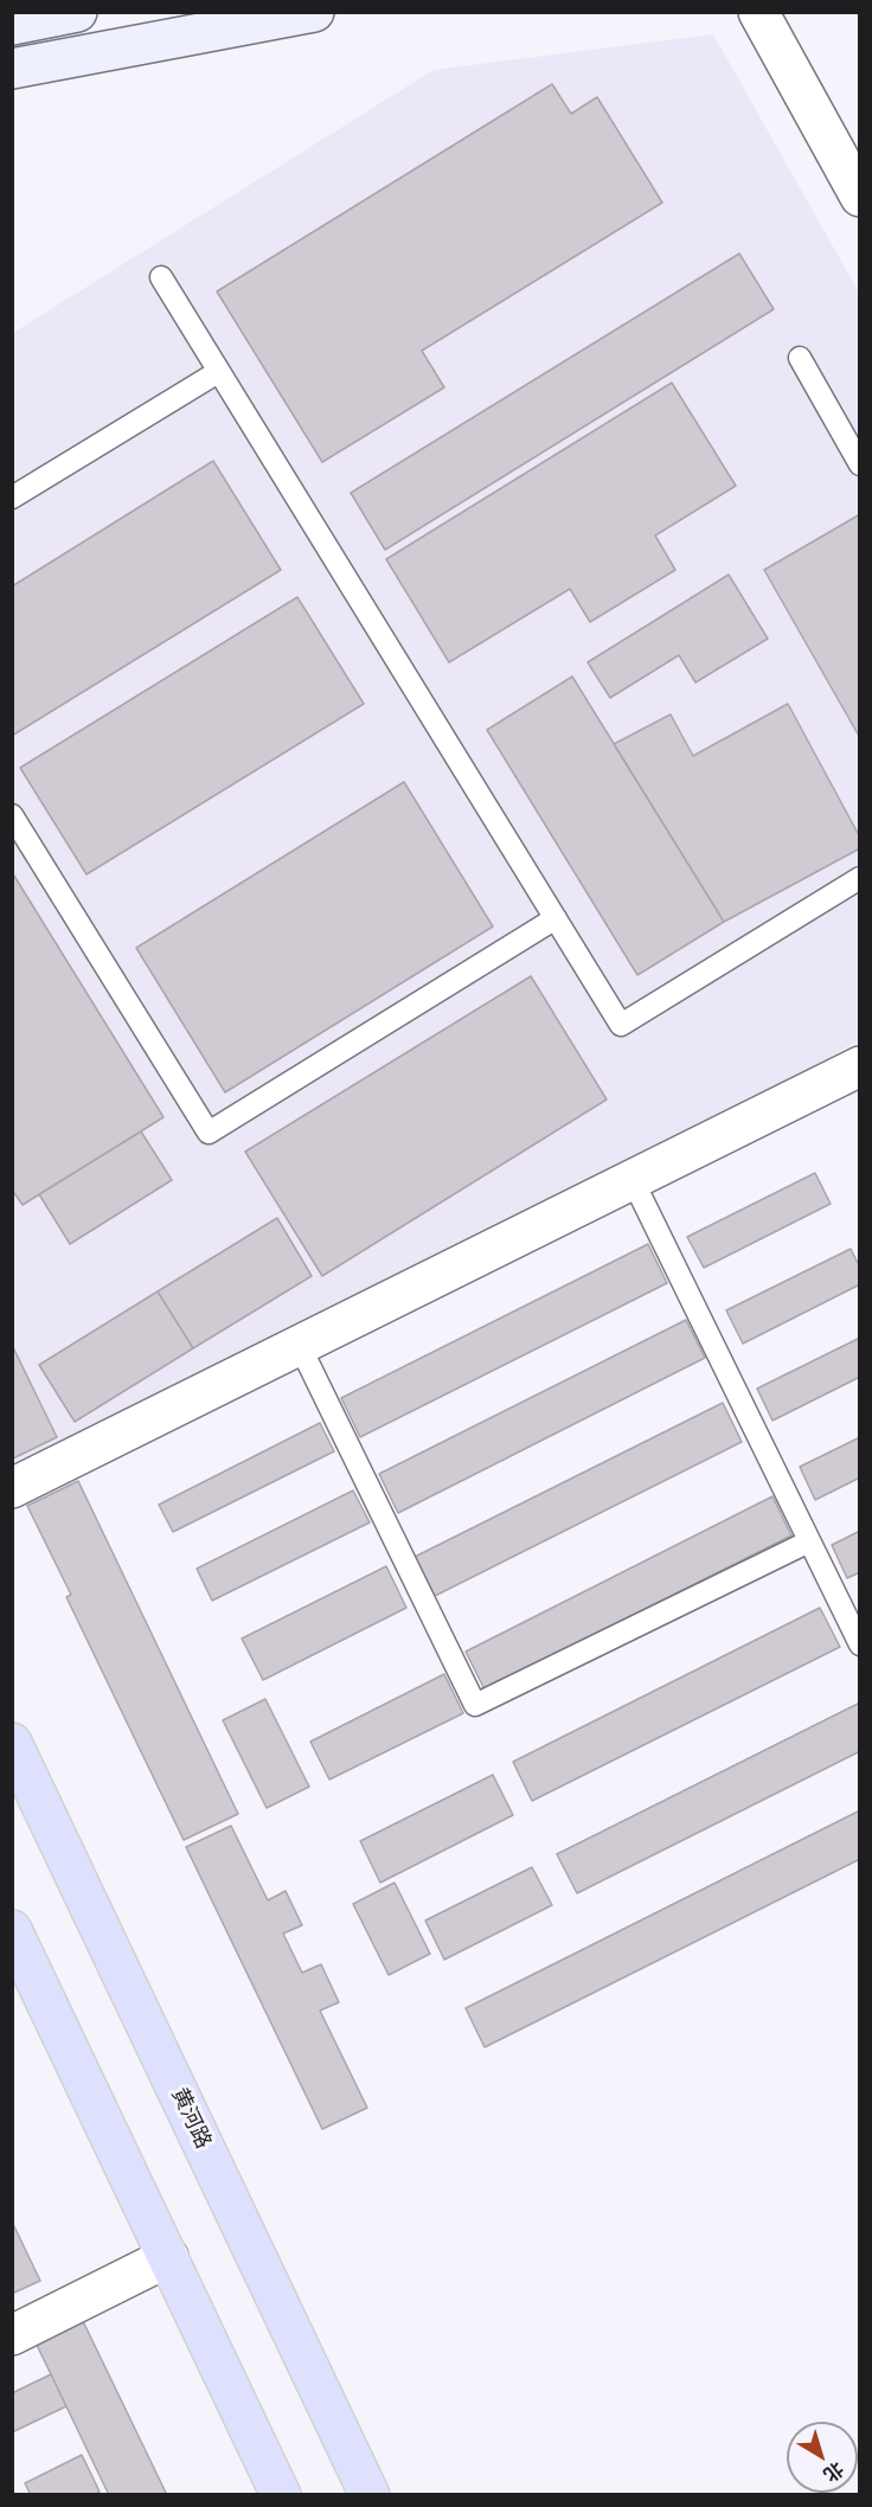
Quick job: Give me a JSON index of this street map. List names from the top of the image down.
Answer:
{
  "streets": {
    "main road": ["黄河路"]
  },
  "north": "bottom right"
}
